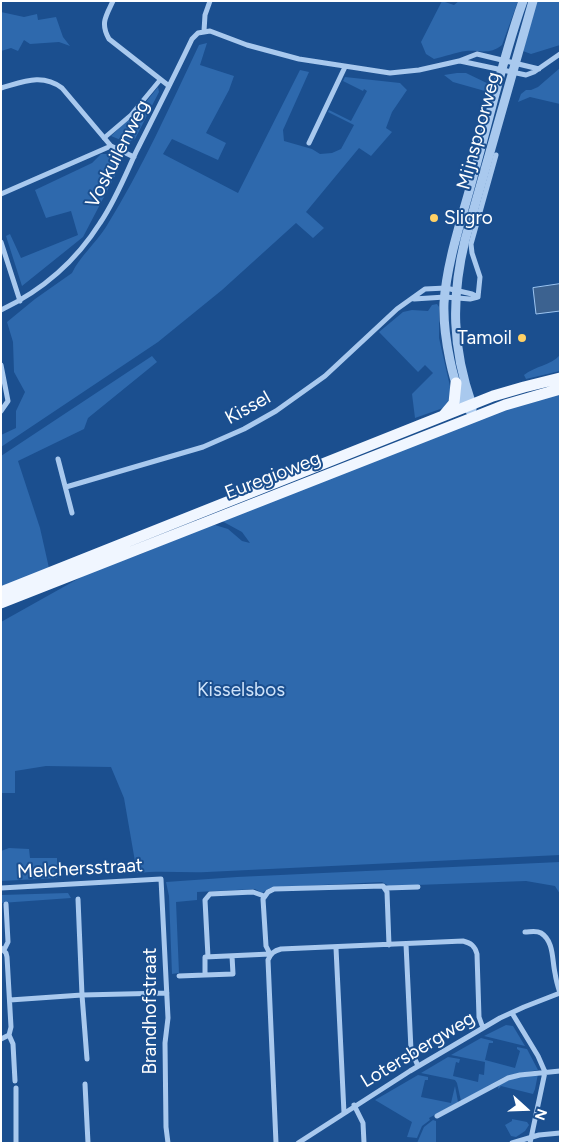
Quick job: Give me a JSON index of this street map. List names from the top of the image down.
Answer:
{
  "streets": {
    "main road": ["Euregioweg"],
    "street": [
      "Mijnspoorweg",
      "Voskuilenweg",
      "Kissel",
      "Melchersstraat",
      "Brandhofstraat",
      "Lotersbergweg"
    ]
  },
  "crossings": [
    ["Mijnspoorweg", "Kissel"],
    ["Mijnspoorweg", "Euregioweg"],
    ["Melchersstraat", "Brandhofstraat"]
  ],
  "parks": ["Kisselsbos"],
  "places": ["Sligro", "Tamoil"],
  "north": "right"
}
